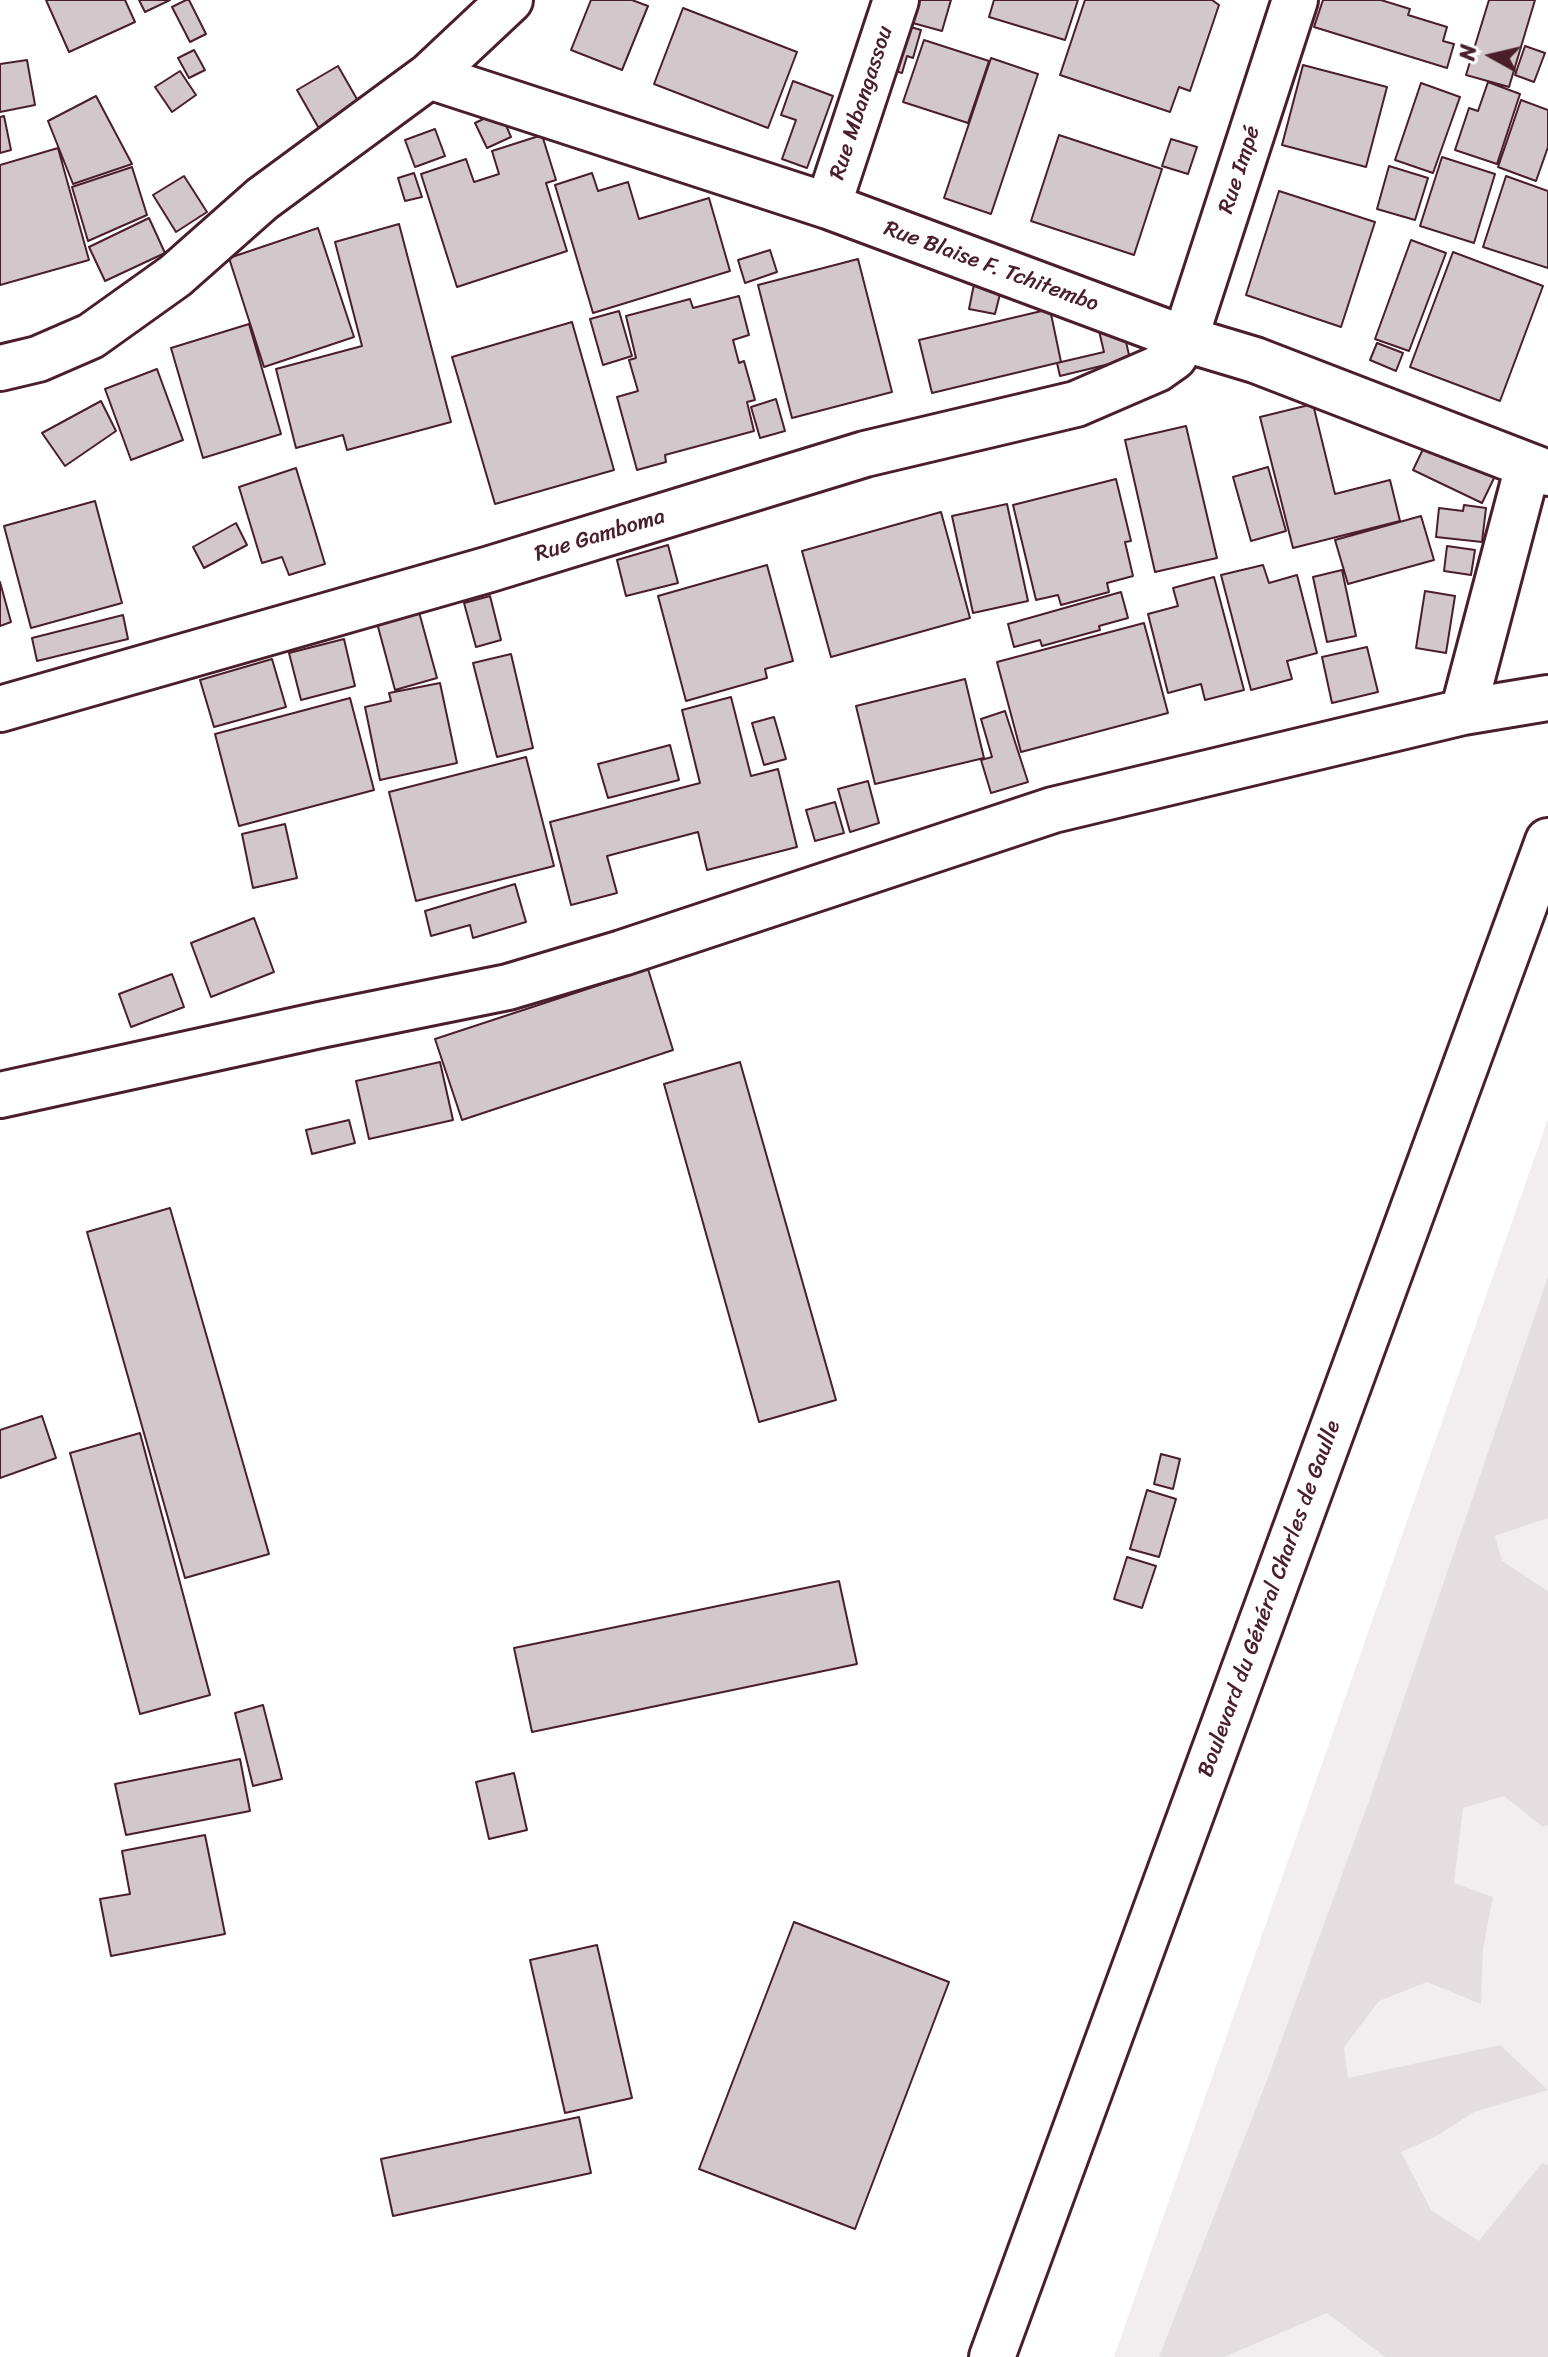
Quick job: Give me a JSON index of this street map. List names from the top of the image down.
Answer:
{
  "streets": {
    "street": [
      "Rue Mbangassou",
      "Rue Impé",
      "Rue Blaise F. Tchitembo",
      "Rue Gamboma",
      "Boulevard du Général Charles de Gaulle"
    ]
  },
  "crossings": [
    ["Rue Mbangassou", "Rue Blaise F. Tchitembo"],
    ["Rue Impé", "Rue Blaise F. Tchitembo"],
    ["Rue Impé", "Rue Gamboma"],
    ["Rue Blaise F. Tchitembo", "Rue Gamboma"]
  ],
  "north": "left"
}
